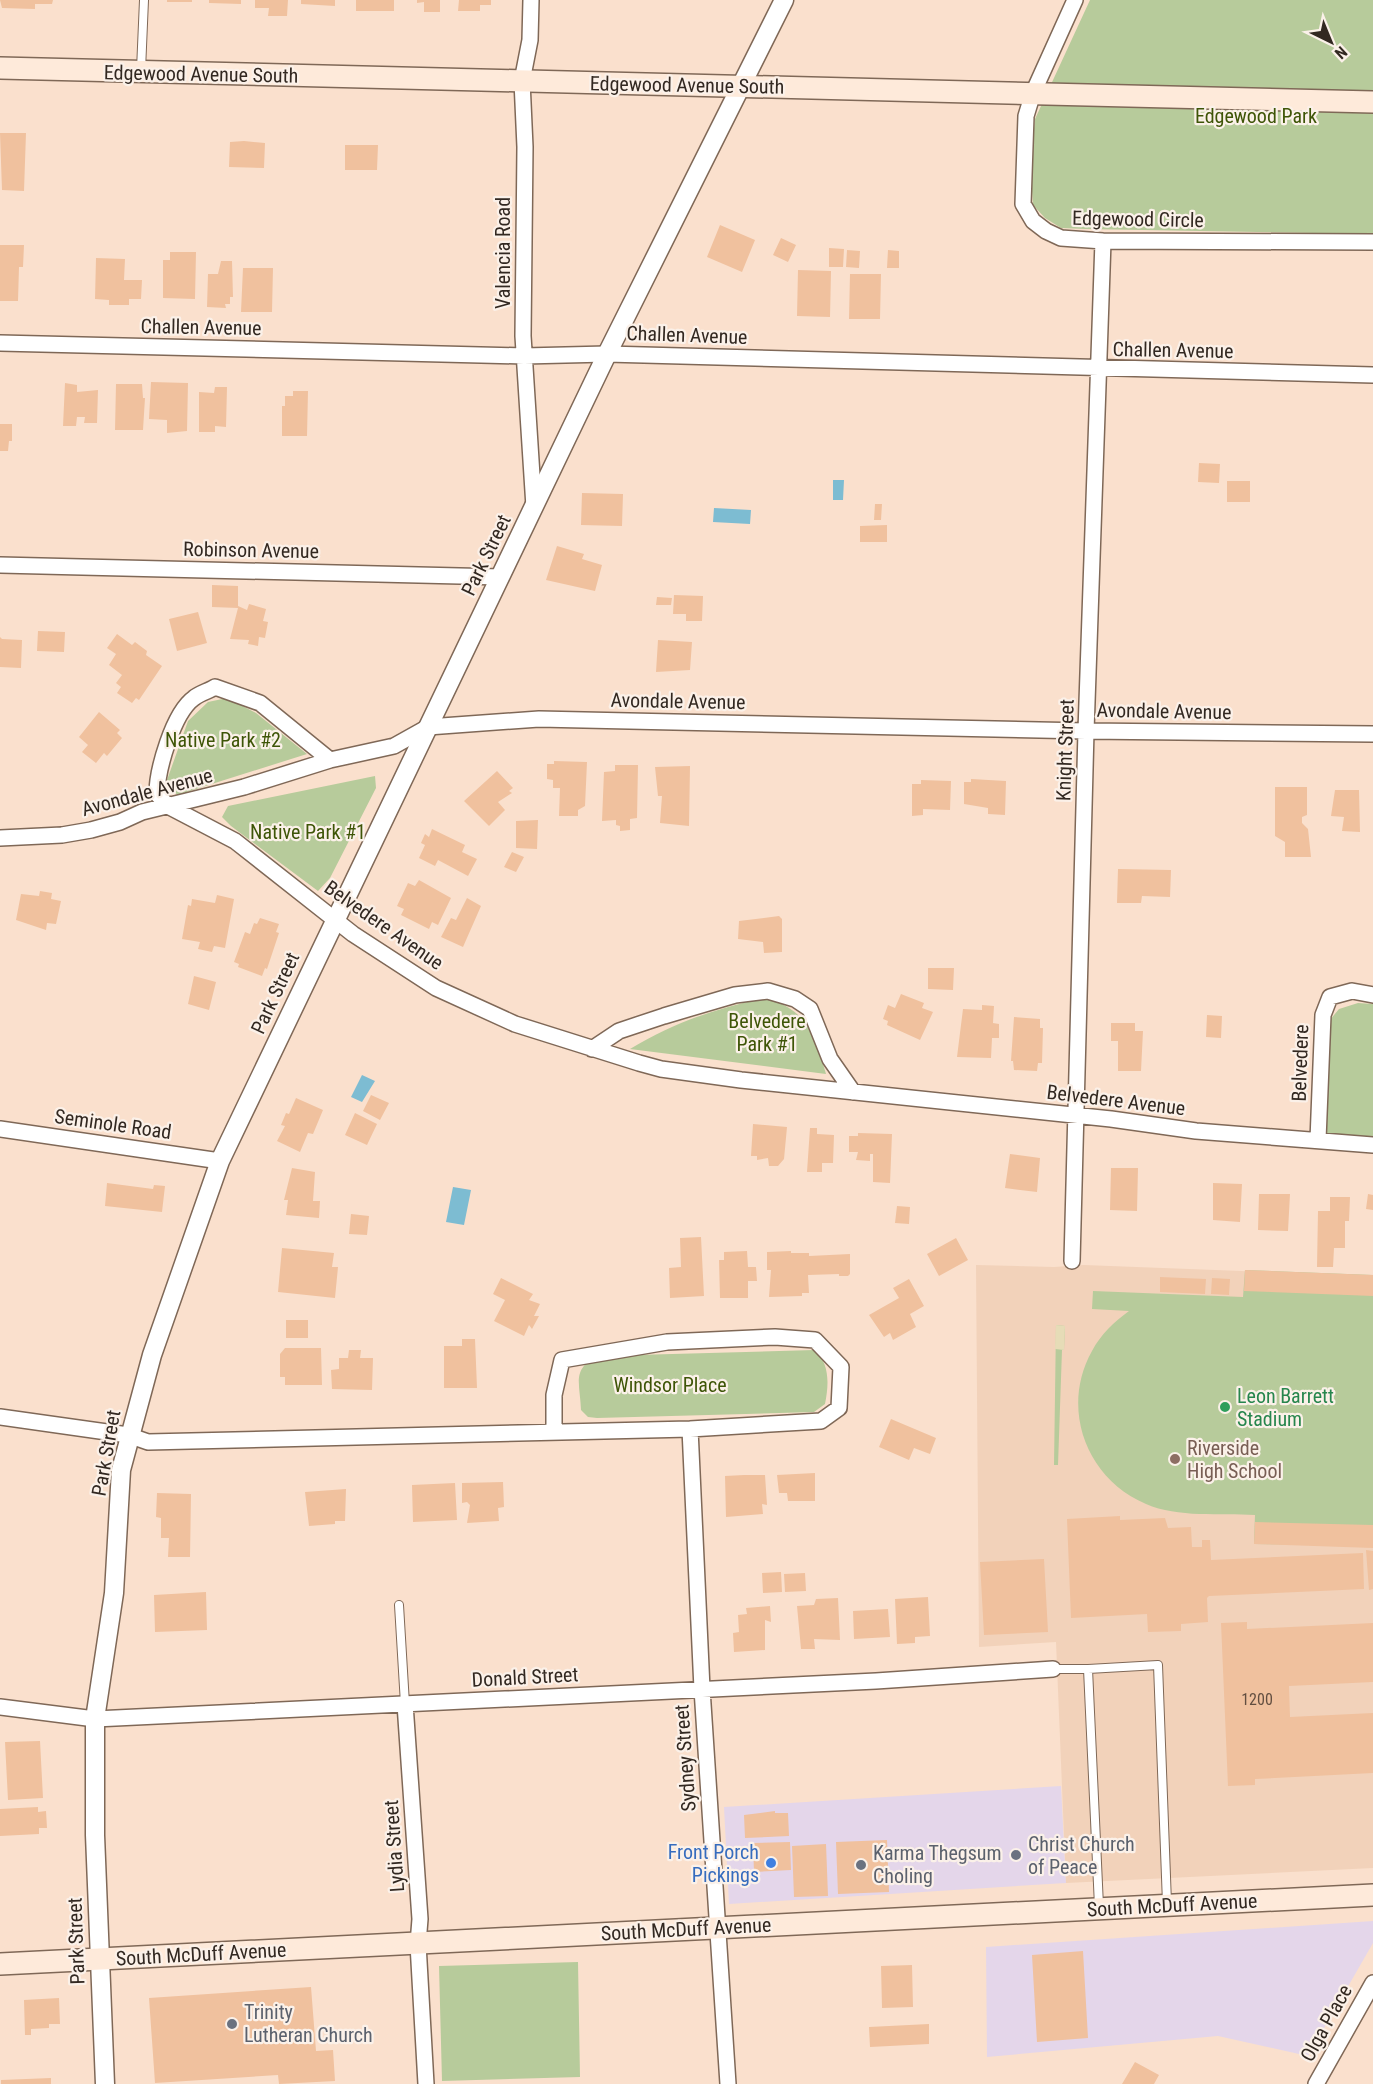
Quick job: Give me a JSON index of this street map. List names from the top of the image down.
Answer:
{
  "streets": {
    "main road": ["Edgewood Avenue South", "South McDuff Avenue"],
    "street": [
      "Edgewood Circle",
      "Valencia Road",
      "Challen Avenue",
      "Robinson Avenue",
      "Park Street",
      "Avondale Avenue",
      "Knight Street",
      "Belvedere Avenue",
      "Belvedere",
      "Seminole Road",
      "Donald Street",
      "Sydney Street",
      "Lydia Street",
      "Olga Place"
    ]
  },
  "crossings": [
    ["Edgewood Avenue South", "Edgewood Circle"],
    ["Edgewood Avenue South", "Valencia Road"],
    ["Edgewood Avenue South", "Park Street"],
    ["Edgewood Circle", "Knight Street"],
    ["Valencia Road", "Challen Avenue"],
    ["Valencia Road", "Park Street"],
    ["Challen Avenue", "Park Street"],
    ["Challen Avenue", "Knight Street"],
    ["Robinson Avenue", "Park Street"],
    ["Park Street", "Avondale Avenue"],
    ["Park Street", "Belvedere Avenue"],
    ["Park Street", "Seminole Road"],
    ["Park Street", "Donald Street"],
    ["Park Street", "South McDuff Avenue"],
    ["Avondale Avenue", "Knight Street"],
    ["Avondale Avenue", "Belvedere Avenue"],
    ["Knight Street", "Belvedere Avenue"],
    ["Belvedere Avenue", "Belvedere"],
    ["Donald Street", "Sydney Street"],
    ["Donald Street", "Lydia Street"],
    ["Sydney Street", "South McDuff Avenue"],
    ["Lydia Street", "South McDuff Avenue"]
  ],
  "parks": [
    "Edgewood Park",
    "Native Park #2",
    "Native Park #1",
    "Belvedere Park #1",
    "Windsor Place"
  ],
  "places": [
    "Leon Barrett Stadium",
    "Riverside High School",
    "Christ Church of Peace",
    "Front Porch Pickings",
    "Karma Thegsum Choling",
    "Trinity Lutheran Church"
  ],
  "house_numbers": ["1200"],
  "north": "bottom right"
}
